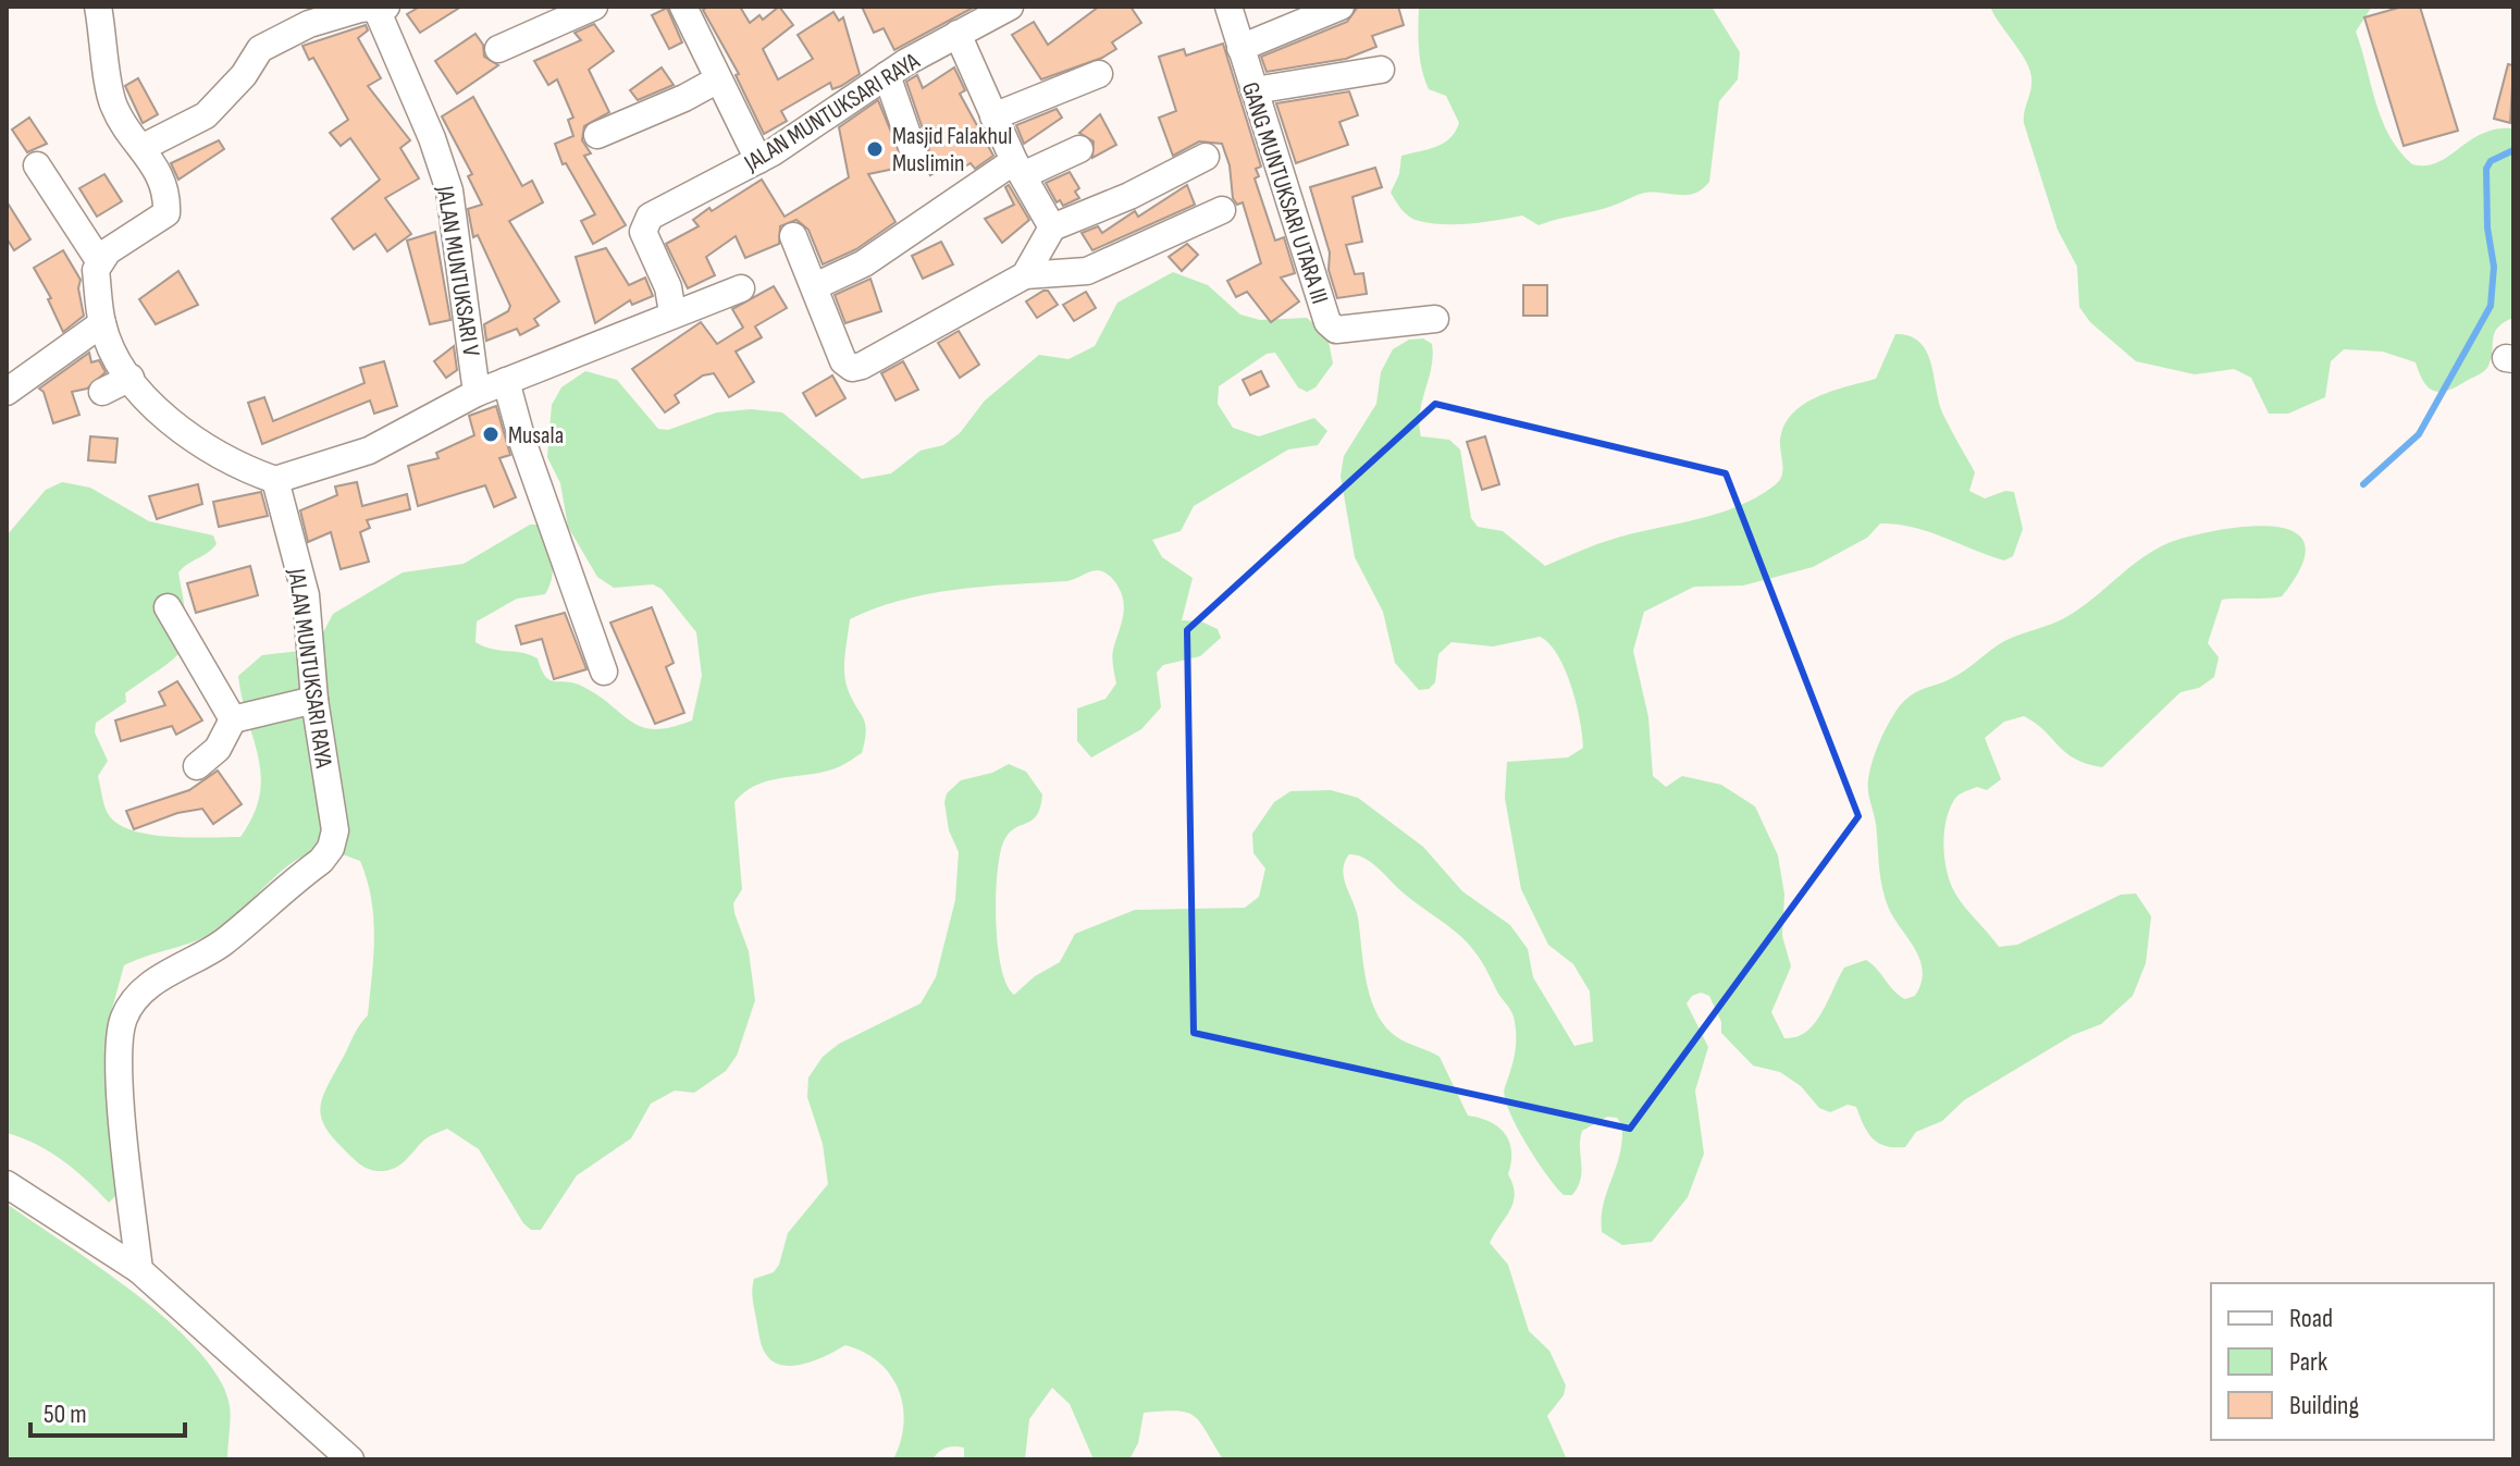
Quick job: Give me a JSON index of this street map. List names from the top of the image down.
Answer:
{
  "streets": {
    "street": ["JALAN MUNTUKSARI RAYA", "GANG MUNTUKSARI UTARA III", "JALAN MUNTUKSARI V"]
  },
  "places": ["Masjid Falakhul Muslimin", "Musala"],
  "legend": ["Road", "Park", "Building"],
  "scale_bar": "50 m"
}
